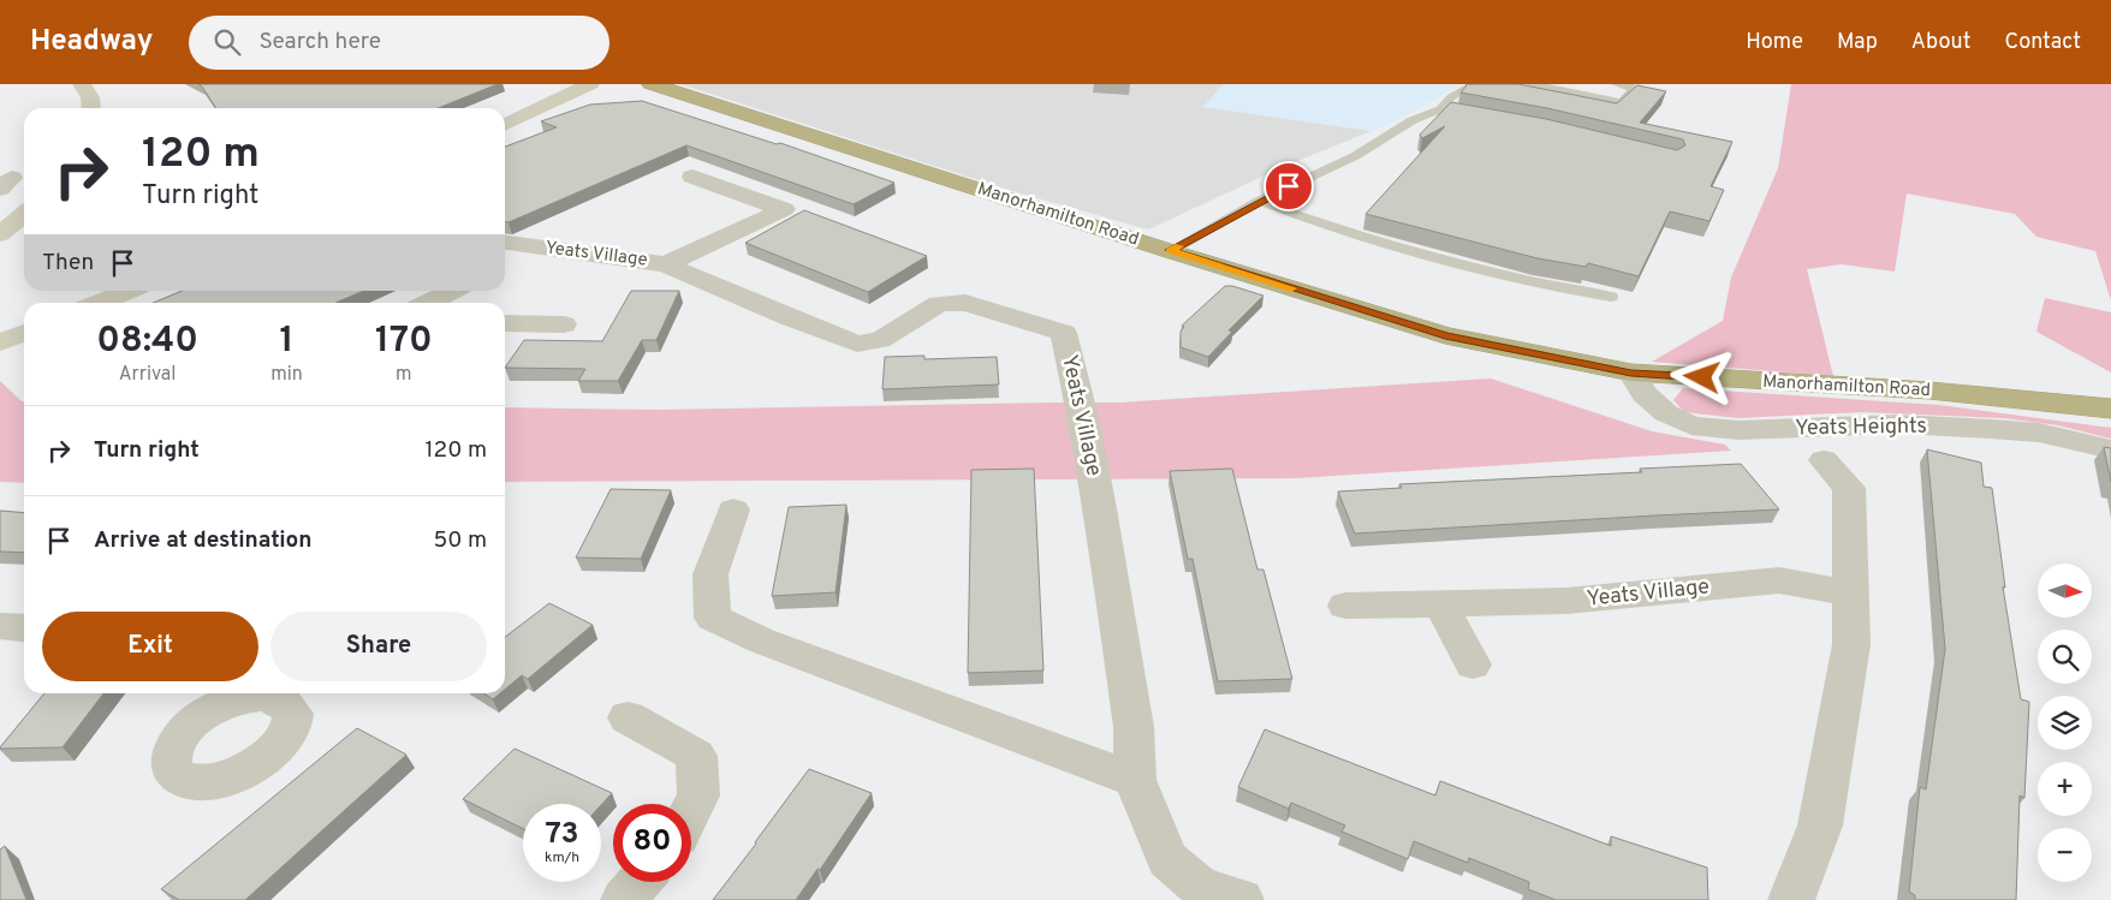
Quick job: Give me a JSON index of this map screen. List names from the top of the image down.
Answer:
{
  "streets": {
    "highway": ["Manorhamilton Road"],
    "street": ["Yeats Village", "Yeats Heights"]
  },
  "crossings": [
    ["Manorhamilton Road", "Yeats Heights"]
  ],
  "north": "right",
  "page": {
    "header": "Headway",
    "search": "Search here",
    "nav": [
      "Home",
      "Map",
      "About",
      "Contact"
    ],
    "turn": ["120 m", "Turn right"],
    "then": "Then",
    "eta": [
      "08:40",
      "Arrival",
      "1",
      "min",
      "170",
      "m"
    ],
    "list": [
      {
        "name": "Turn right",
        "value": "120 m"
      },
      {
        "name": "Arrive at destination",
        "value": "50 m"
      }
    ],
    "map_buttons": ["+", "−"],
    "buttons": ["Exit", "Share"],
    "speed": "73 km/h",
    "limit": "80"
  }
}
